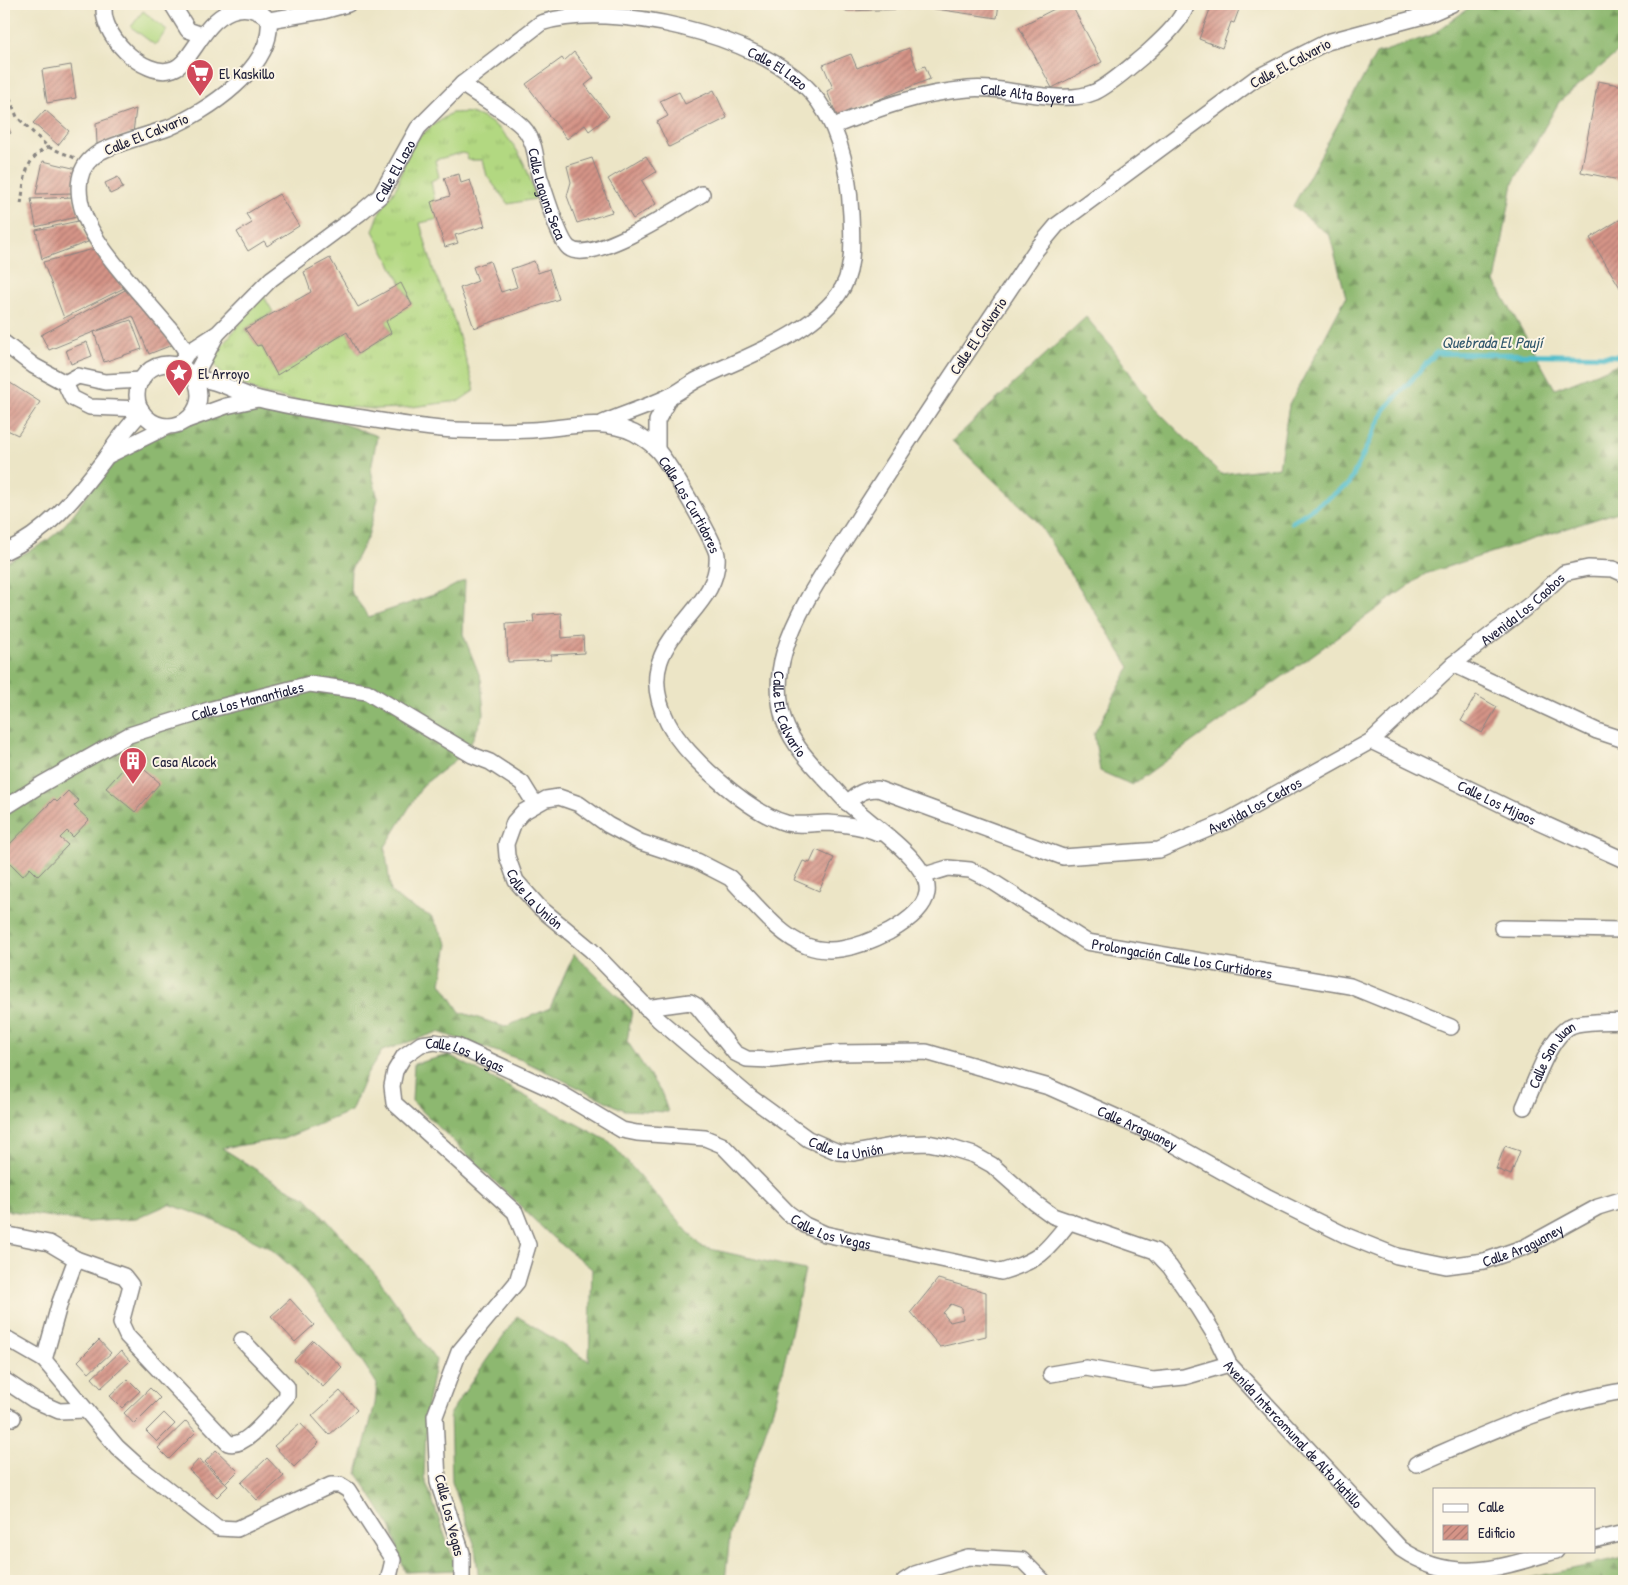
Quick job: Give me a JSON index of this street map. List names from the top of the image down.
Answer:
{
  "streets": {
    "street": [
      "Calle El Calvario",
      "Calle El Lazo",
      "Calle Alta Boyera",
      "Calle Laguna Seca",
      "Calle Los Curtidores",
      "Avenida Los Caobos",
      "Calle Los Manantiales",
      "Calle Los Mijaos",
      "Avenida Los Cedros",
      "Calle La Unión",
      "Prolongación Calle Los Curtidores",
      "Calle Los Vegas",
      "Calle San Juan",
      "Calle Araguaney",
      "Avenida Intercomunal de Alto Hatillo"
    ]
  },
  "crossings": [
    ["Calle El Calvario", "Calle El Lazo"],
    ["Calle El Calvario", "Calle Los Curtidores"],
    ["Calle El Calvario", "Avenida Los Cedros"],
    ["Calle El Lazo", "Calle Alta Boyera"],
    ["Calle El Lazo", "Calle Laguna Seca"],
    ["Calle El Lazo", "Calle Los Curtidores"],
    ["Calle Los Curtidores", "Avenida Los Cedros"],
    ["Avenida Los Caobos", "Avenida Los Cedros"],
    ["Calle Los Manantiales", "Calle La Unión"],
    ["Calle Los Mijaos", "Avenida Los Cedros"],
    ["Calle La Unión", "Prolongación Calle Los Curtidores"],
    ["Calle La Unión", "Calle Los Vegas"],
    ["Calle La Unión", "Calle Araguaney"],
    ["Calle La Unión", "Avenida Intercomunal de Alto Hatillo"],
    ["Calle Los Vegas", "Avenida Intercomunal de Alto Hatillo"]
  ],
  "water": ["Quebrada El Paují"],
  "places": {
    "supermarket": ["El Kaskillo"],
    "place": ["El Arroyo"],
    "building": ["Casa Alcock"]
  },
  "legend": ["Calle", "Edificio"]
}
